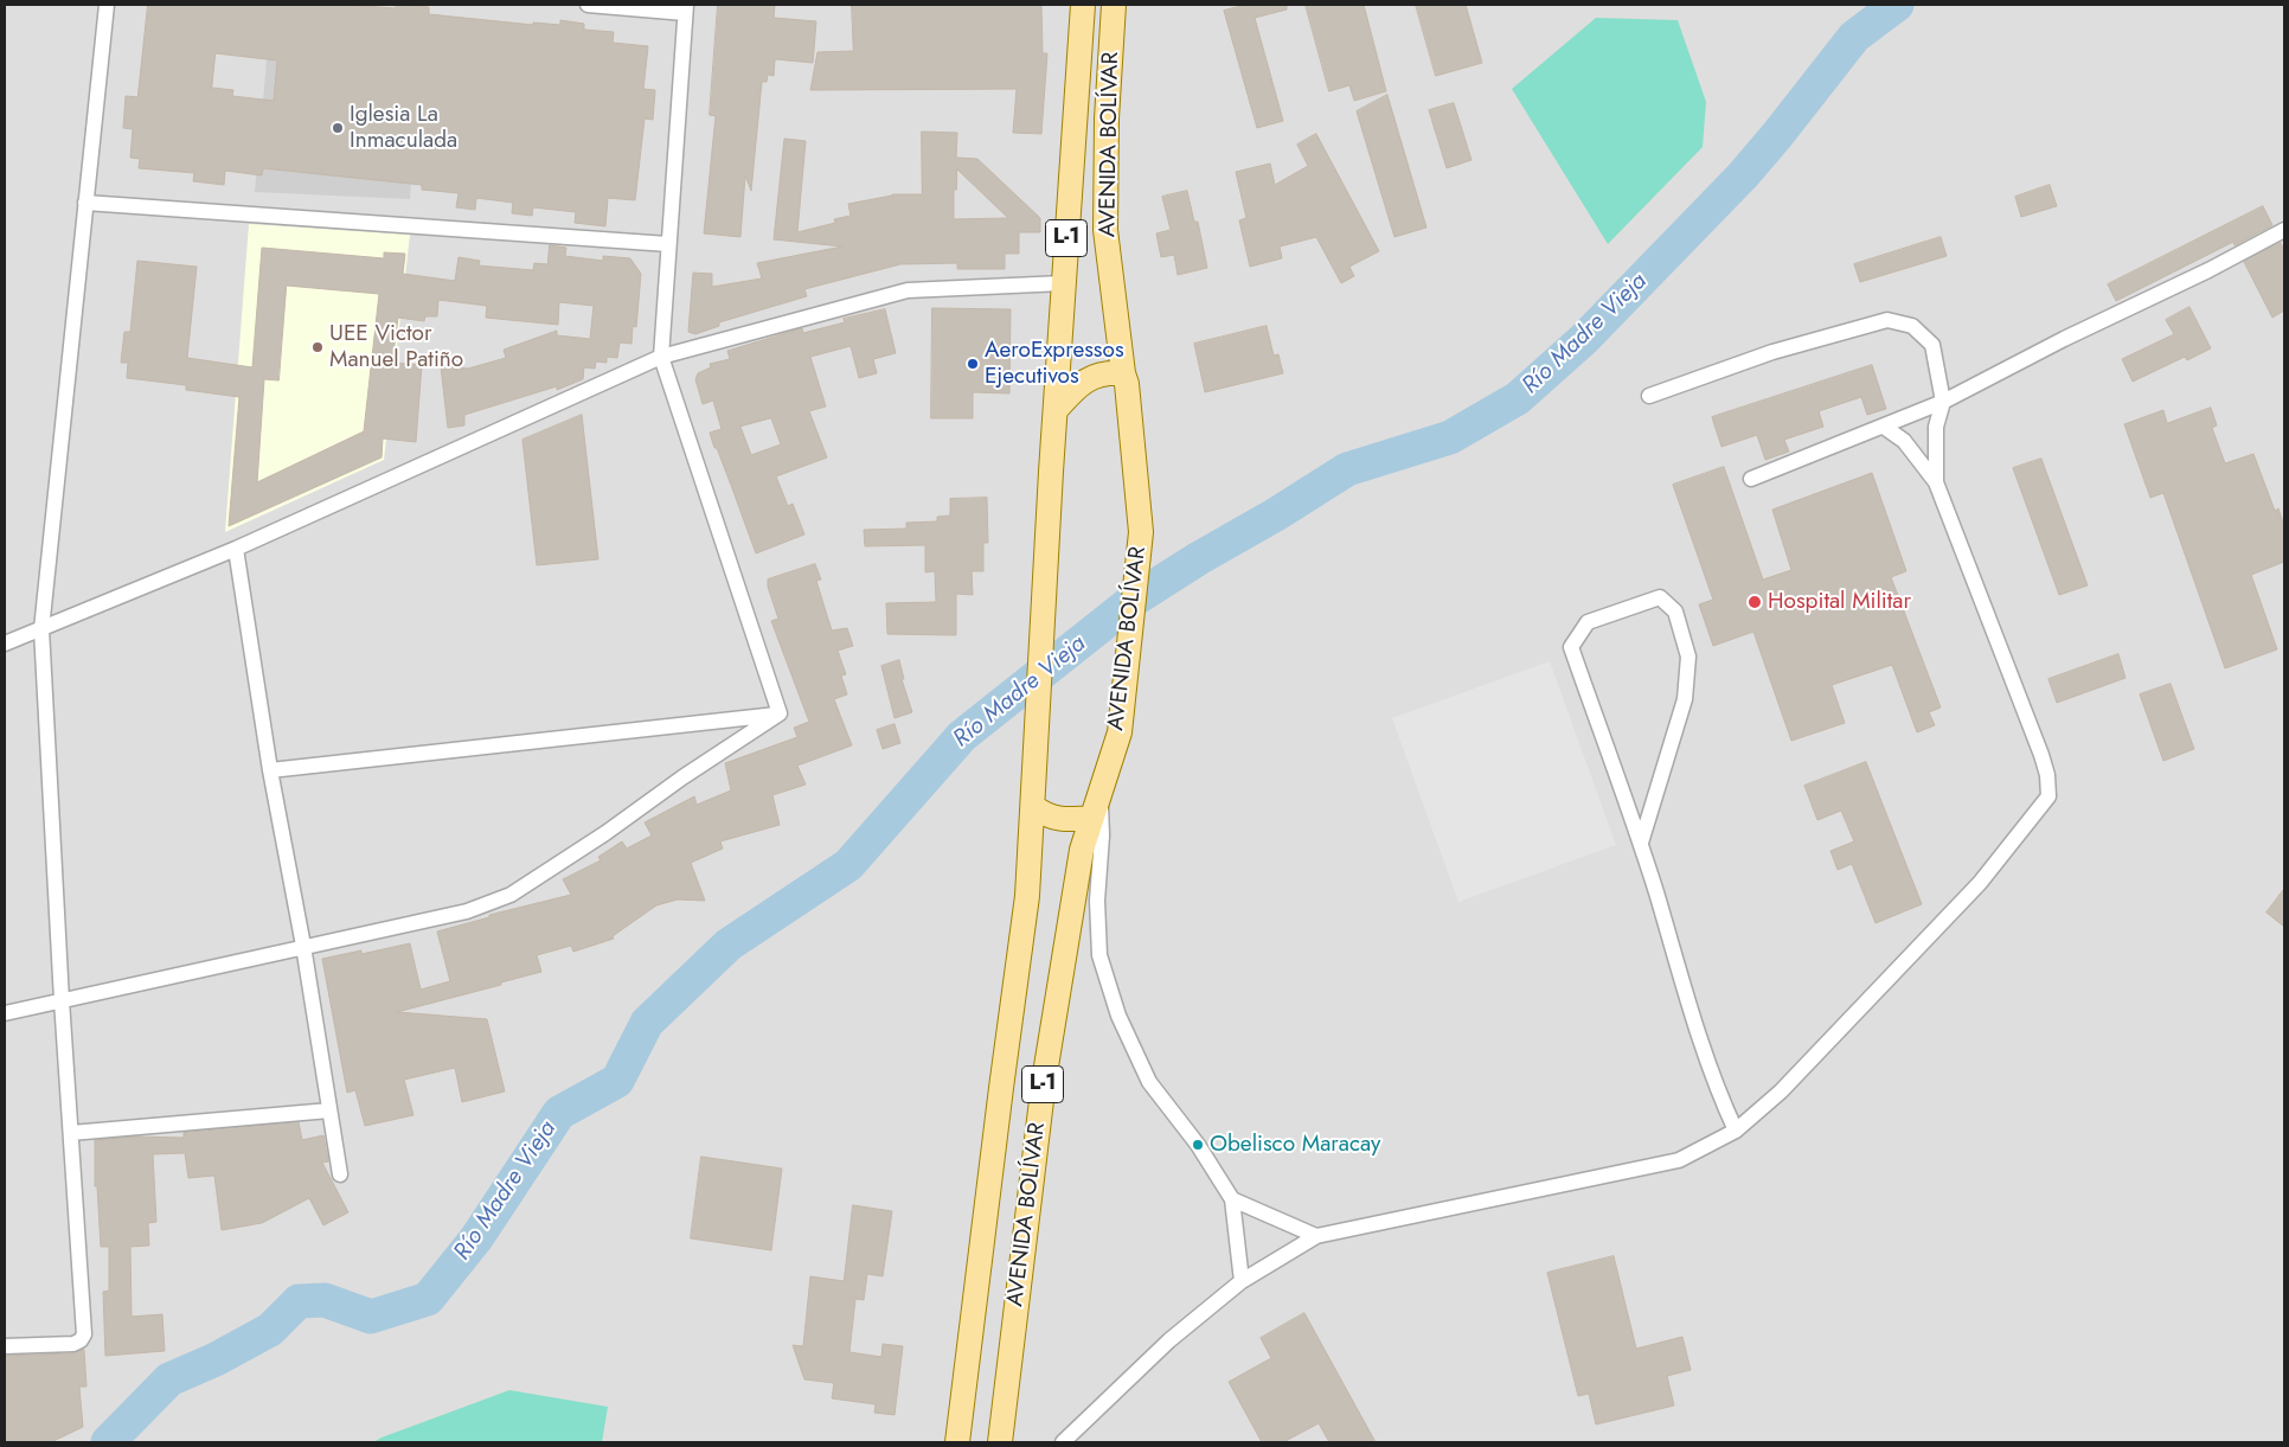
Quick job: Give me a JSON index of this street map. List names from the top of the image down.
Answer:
{
  "streets": {
    "main road": ["AVENIDA BOLÍVAR", "L-1"]
  },
  "water": ["Río Madre Vieja"],
  "places": [
    "Iglesia La Inmaculada",
    "UEE Victor Manuel Patiño",
    "AeroExpressos Ejecutivos",
    "Hospital Militar",
    "Obelisco Maracay"
  ]
}
